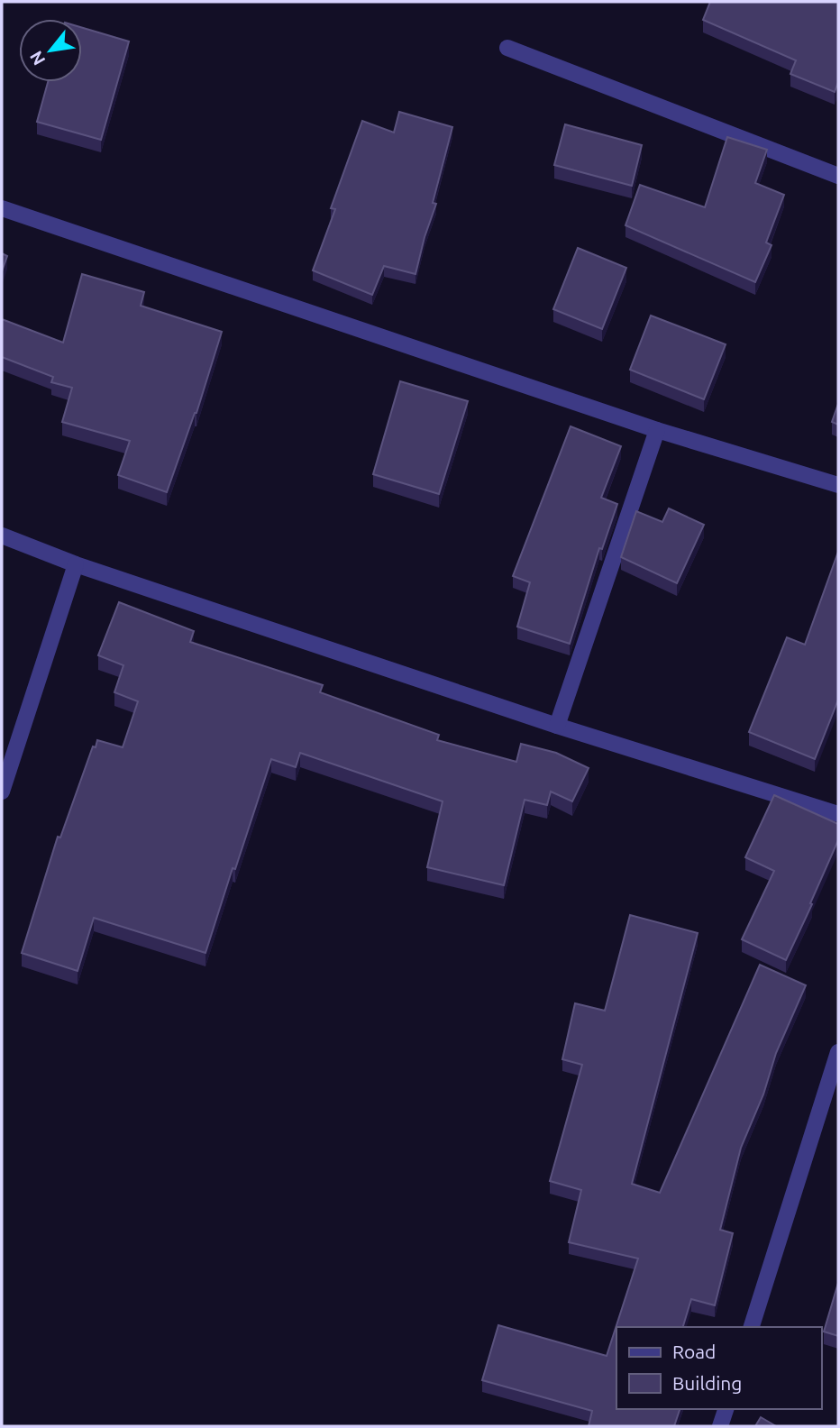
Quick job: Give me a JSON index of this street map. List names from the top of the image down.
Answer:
{
  "legend": ["Road", "Building"],
  "north": "bottom left"
}
